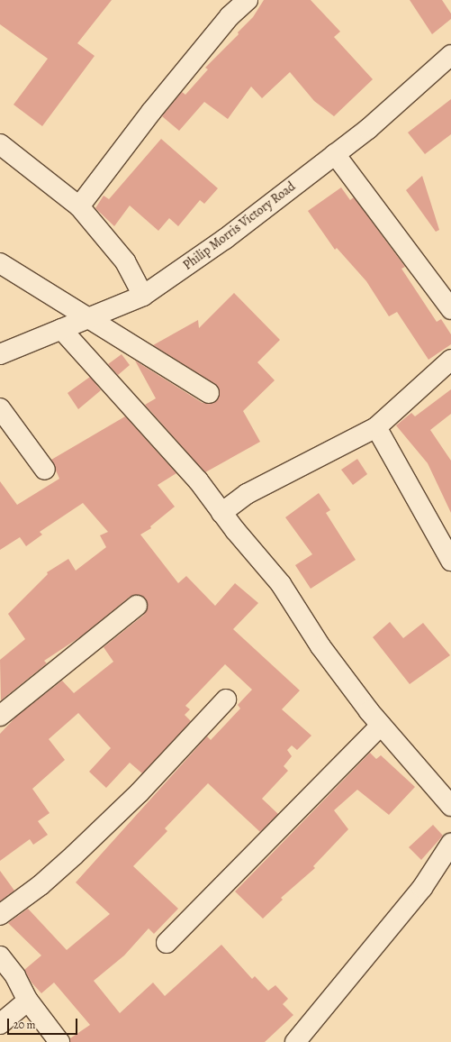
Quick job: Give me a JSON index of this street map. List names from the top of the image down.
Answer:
{
  "streets": {
    "street": ["Philip Morris Victory Road"]
  },
  "scale_bar": "20 m"
}
